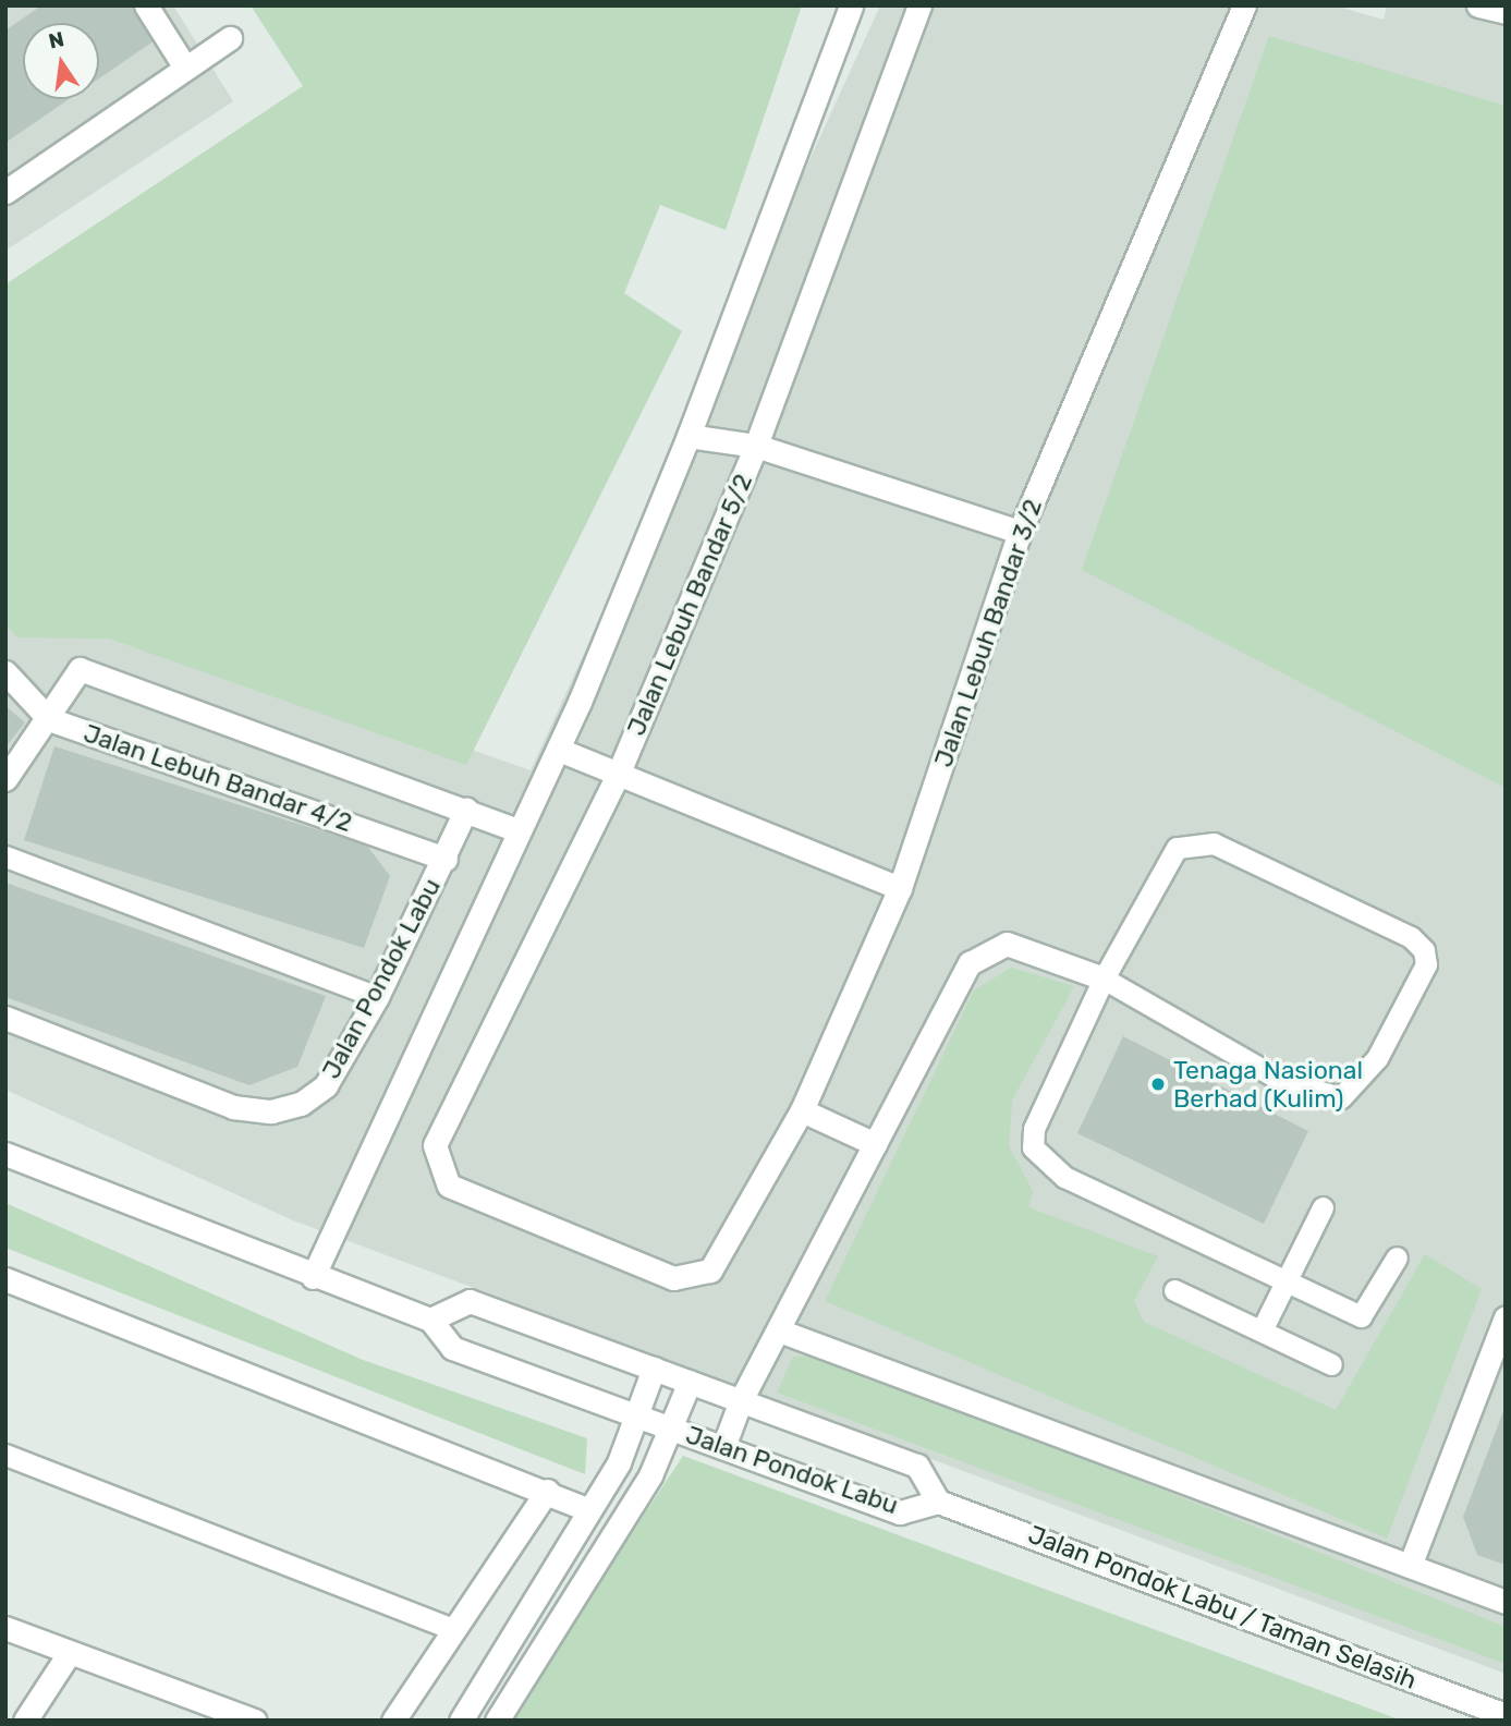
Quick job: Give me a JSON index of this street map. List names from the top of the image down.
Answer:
{
  "streets": {
    "street": [
      "Jalan Lebuh Bandar 5/2",
      "Jalan Lebuh Bandar 3/2",
      "Jalan Lebuh Bandar 4/2",
      "Jalan Pondok Labu",
      "Jalan Pondok Labu / Taman Selasih"
    ]
  },
  "crossings": [
    ["Jalan Lebuh Bandar 5/2", "Jalan Lebuh Bandar 3/2"],
    ["Jalan Lebuh Bandar 4/2", "Jalan Pondok Labu"],
    ["Jalan Pondok Labu", "Jalan Pondok Labu / Taman Selasih"]
  ],
  "places": ["Tenaga Nasional Berhad (Kulim)"],
  "north": "top"
}
